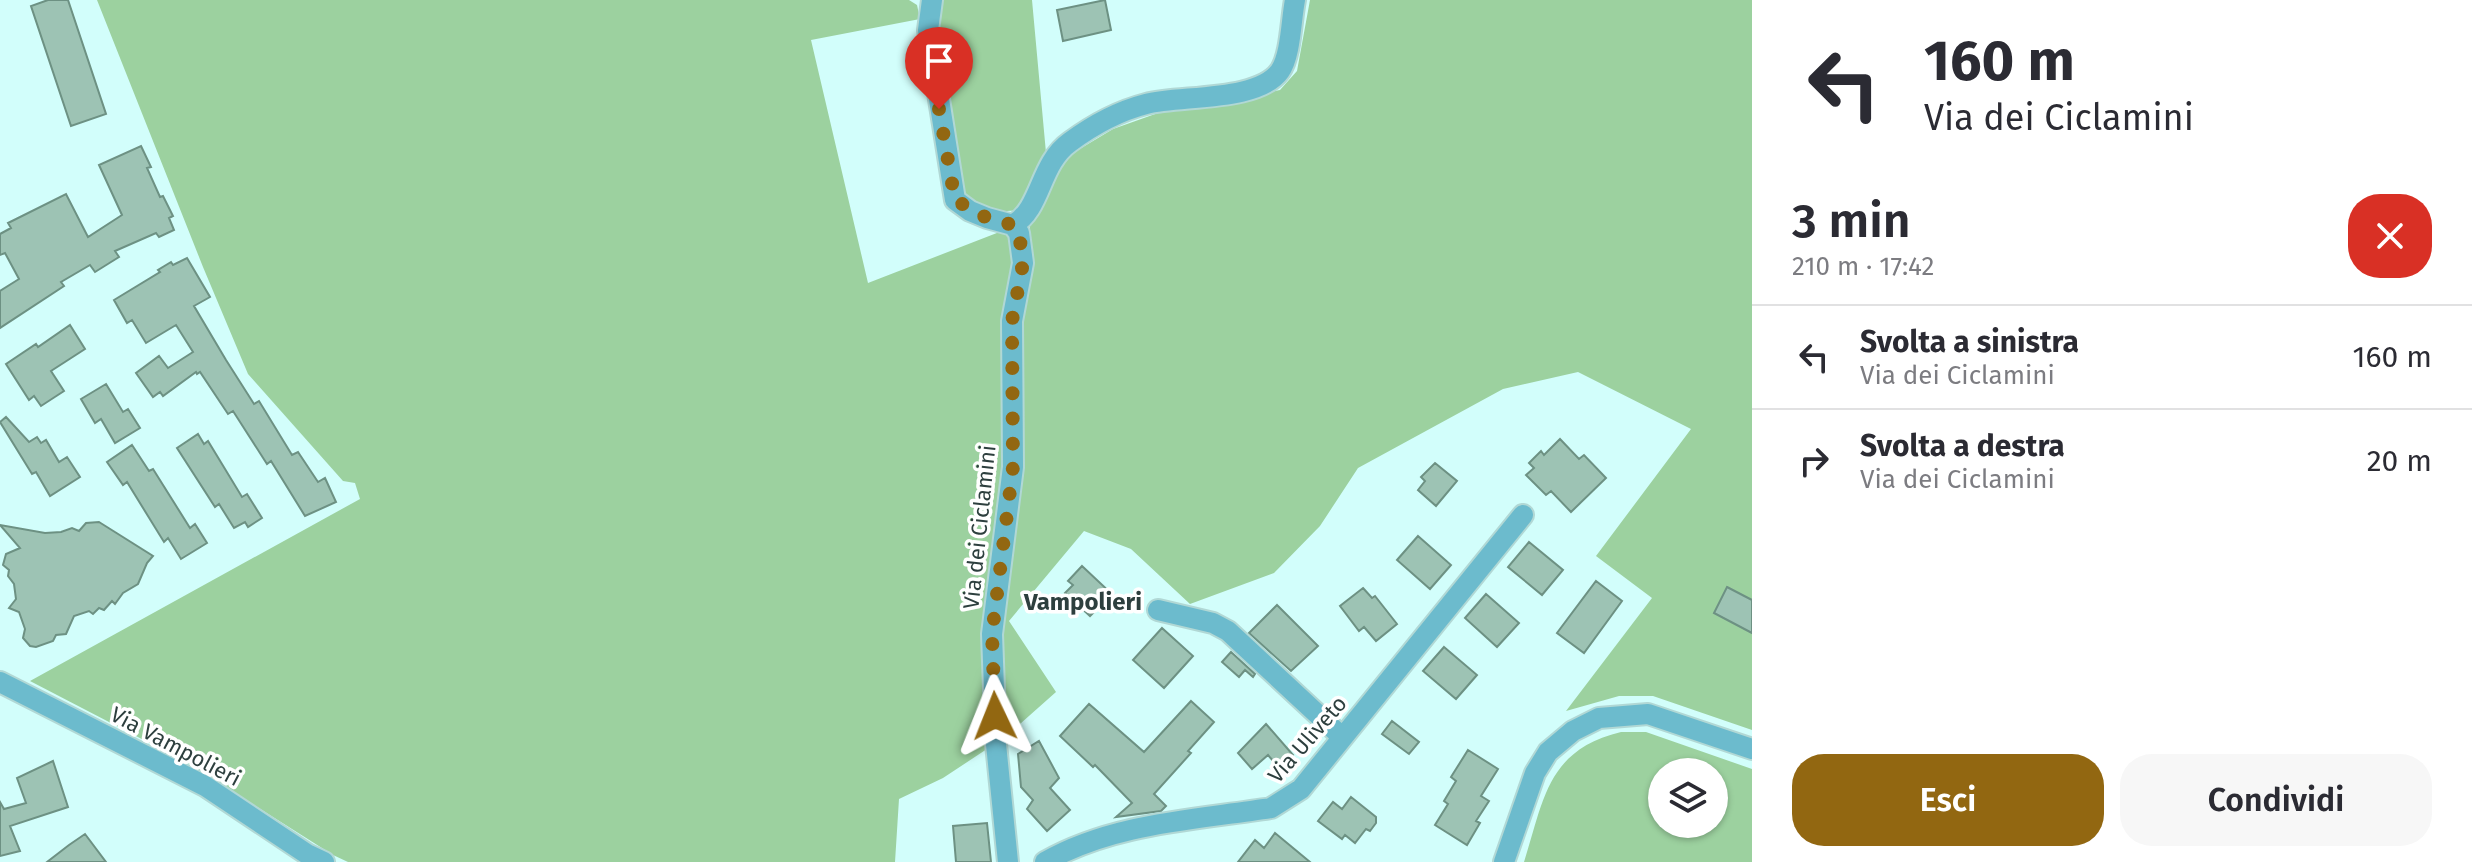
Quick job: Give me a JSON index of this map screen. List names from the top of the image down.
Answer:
{
  "streets": {
    "street": ["Via dei Ciclamini", "Via Uliveto", "Via Vampolieri"]
  },
  "districts": ["Vampolieri"],
  "page": {
    "turn": ["160 m", "Via dei Ciclamini"],
    "heading": ["3 min", "210 m · 17:42"],
    "list": [
      {
        "name": "Svolta a sinistra",
        "note": "Via dei Ciclamini",
        "value": "160 m"
      },
      {
        "name": "Svolta a destra",
        "note": "Via dei Ciclamini",
        "value": "20 m"
      }
    ],
    "buttons": ["Esci", "Condividi"]
  }
}
